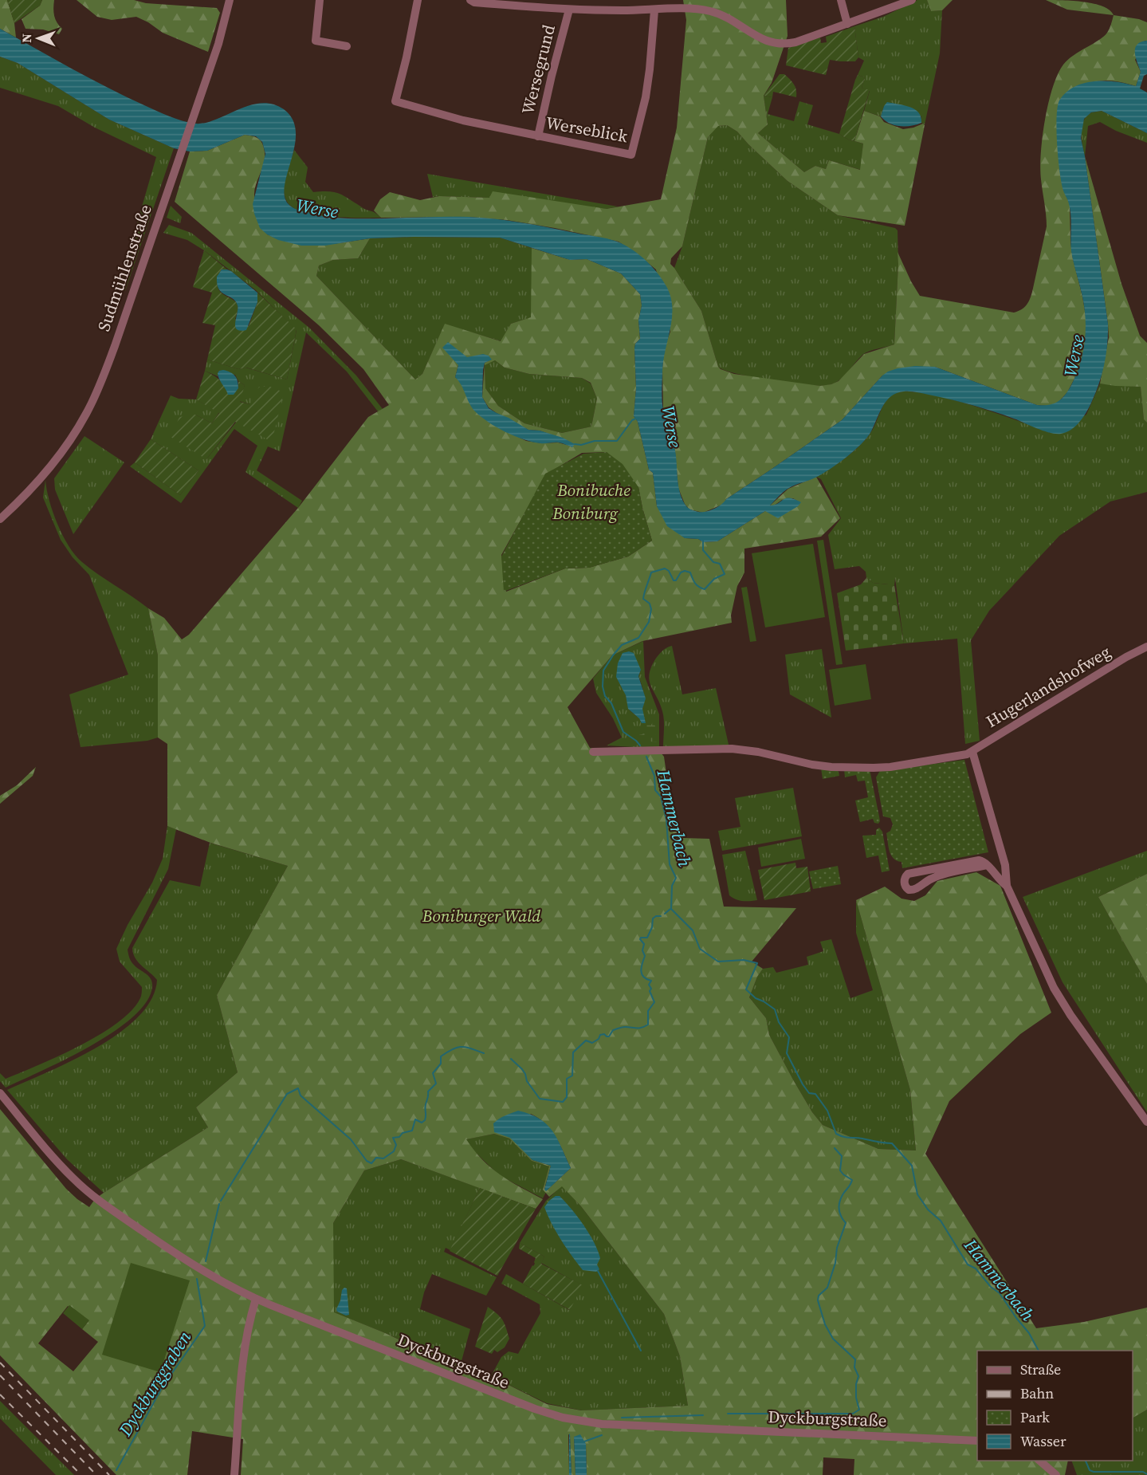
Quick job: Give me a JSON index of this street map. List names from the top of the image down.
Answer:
{
  "streets": {
    "street": [
      "Wersegrund",
      "Werseblick",
      "Sudmühlenstraße",
      "Hugerlandshofweg",
      "Dyckburgstraße"
    ]
  },
  "crossings": [
    ["Wersegrund", "Werseblick"]
  ],
  "water": ["Werse", "Hammerbach", "Dyckburggraben"],
  "parks": ["Bonibuche", "Boniburg", "Boniburger Wald"],
  "legend": [
    "Straße",
    "Bahn",
    "Park",
    "Wasser"
  ],
  "north": "left"
}
